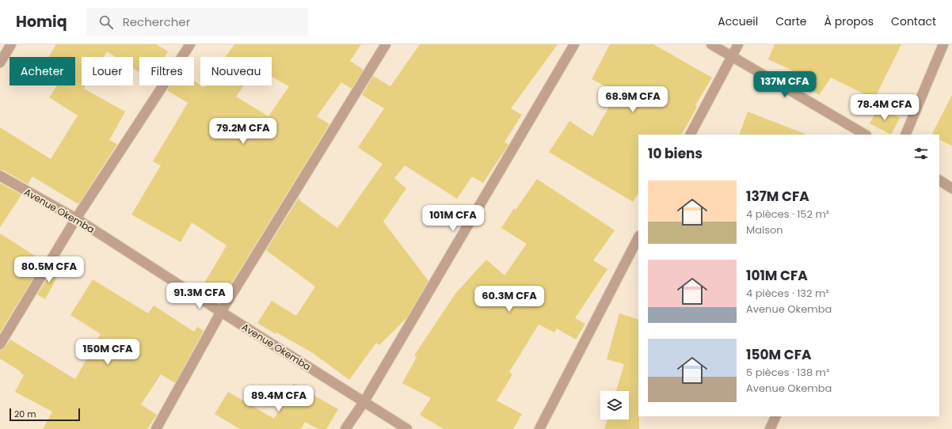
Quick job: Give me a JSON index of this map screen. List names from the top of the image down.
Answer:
{
  "streets": {
    "street": ["Avenue Okemba"]
  },
  "scale_bar": "20 m",
  "page": {
    "header": "Homiq",
    "search": "Rechercher",
    "nav": [
      "Accueil",
      "Carte",
      "À propos",
      "Contact"
    ],
    "chip": [
      "Acheter",
      "Louer",
      "Filtres",
      "Nouveau"
    ],
    "price": [
      "137M CFA",
      "68.9M CFA",
      "78.4M CFA",
      "79.2M CFA",
      "101M CFA",
      "80.5M CFA",
      "91.3M CFA",
      "60.3M CFA",
      "150M CFA",
      "89.4M CFA"
    ],
    "heading": "10 biens",
    "list": [
      {
        "name": "137M CFA",
        "note": "4 pièces · 152 m² · Maison"
      },
      {
        "name": "101M CFA",
        "note": "4 pièces · 132 m² · Avenue Okemba"
      },
      {
        "name": "150M CFA",
        "note": "5 pièces · 138 m² · Avenue Okemba"
      }
    ],
    "scale": "20 m"
  }
}
